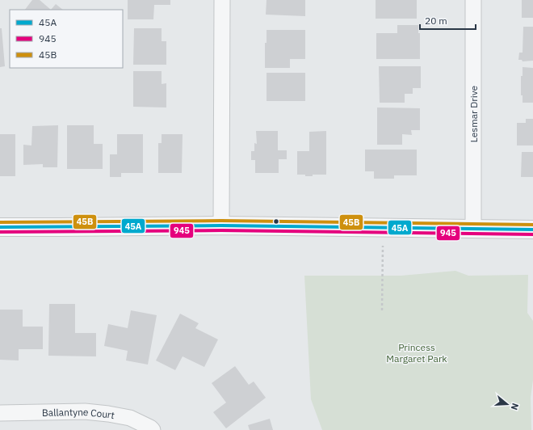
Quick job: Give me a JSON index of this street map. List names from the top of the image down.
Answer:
{
  "streets": {
    "street": ["Lesmar Drive", "Ballantyne Court"]
  },
  "parks": ["Princess Margaret Park"],
  "lines": ["transit line 45B", "transit line 45A", "transit line 945"],
  "legend": ["45A", "945", "45B"],
  "scale_bar": "20 m",
  "north": "right"
}
